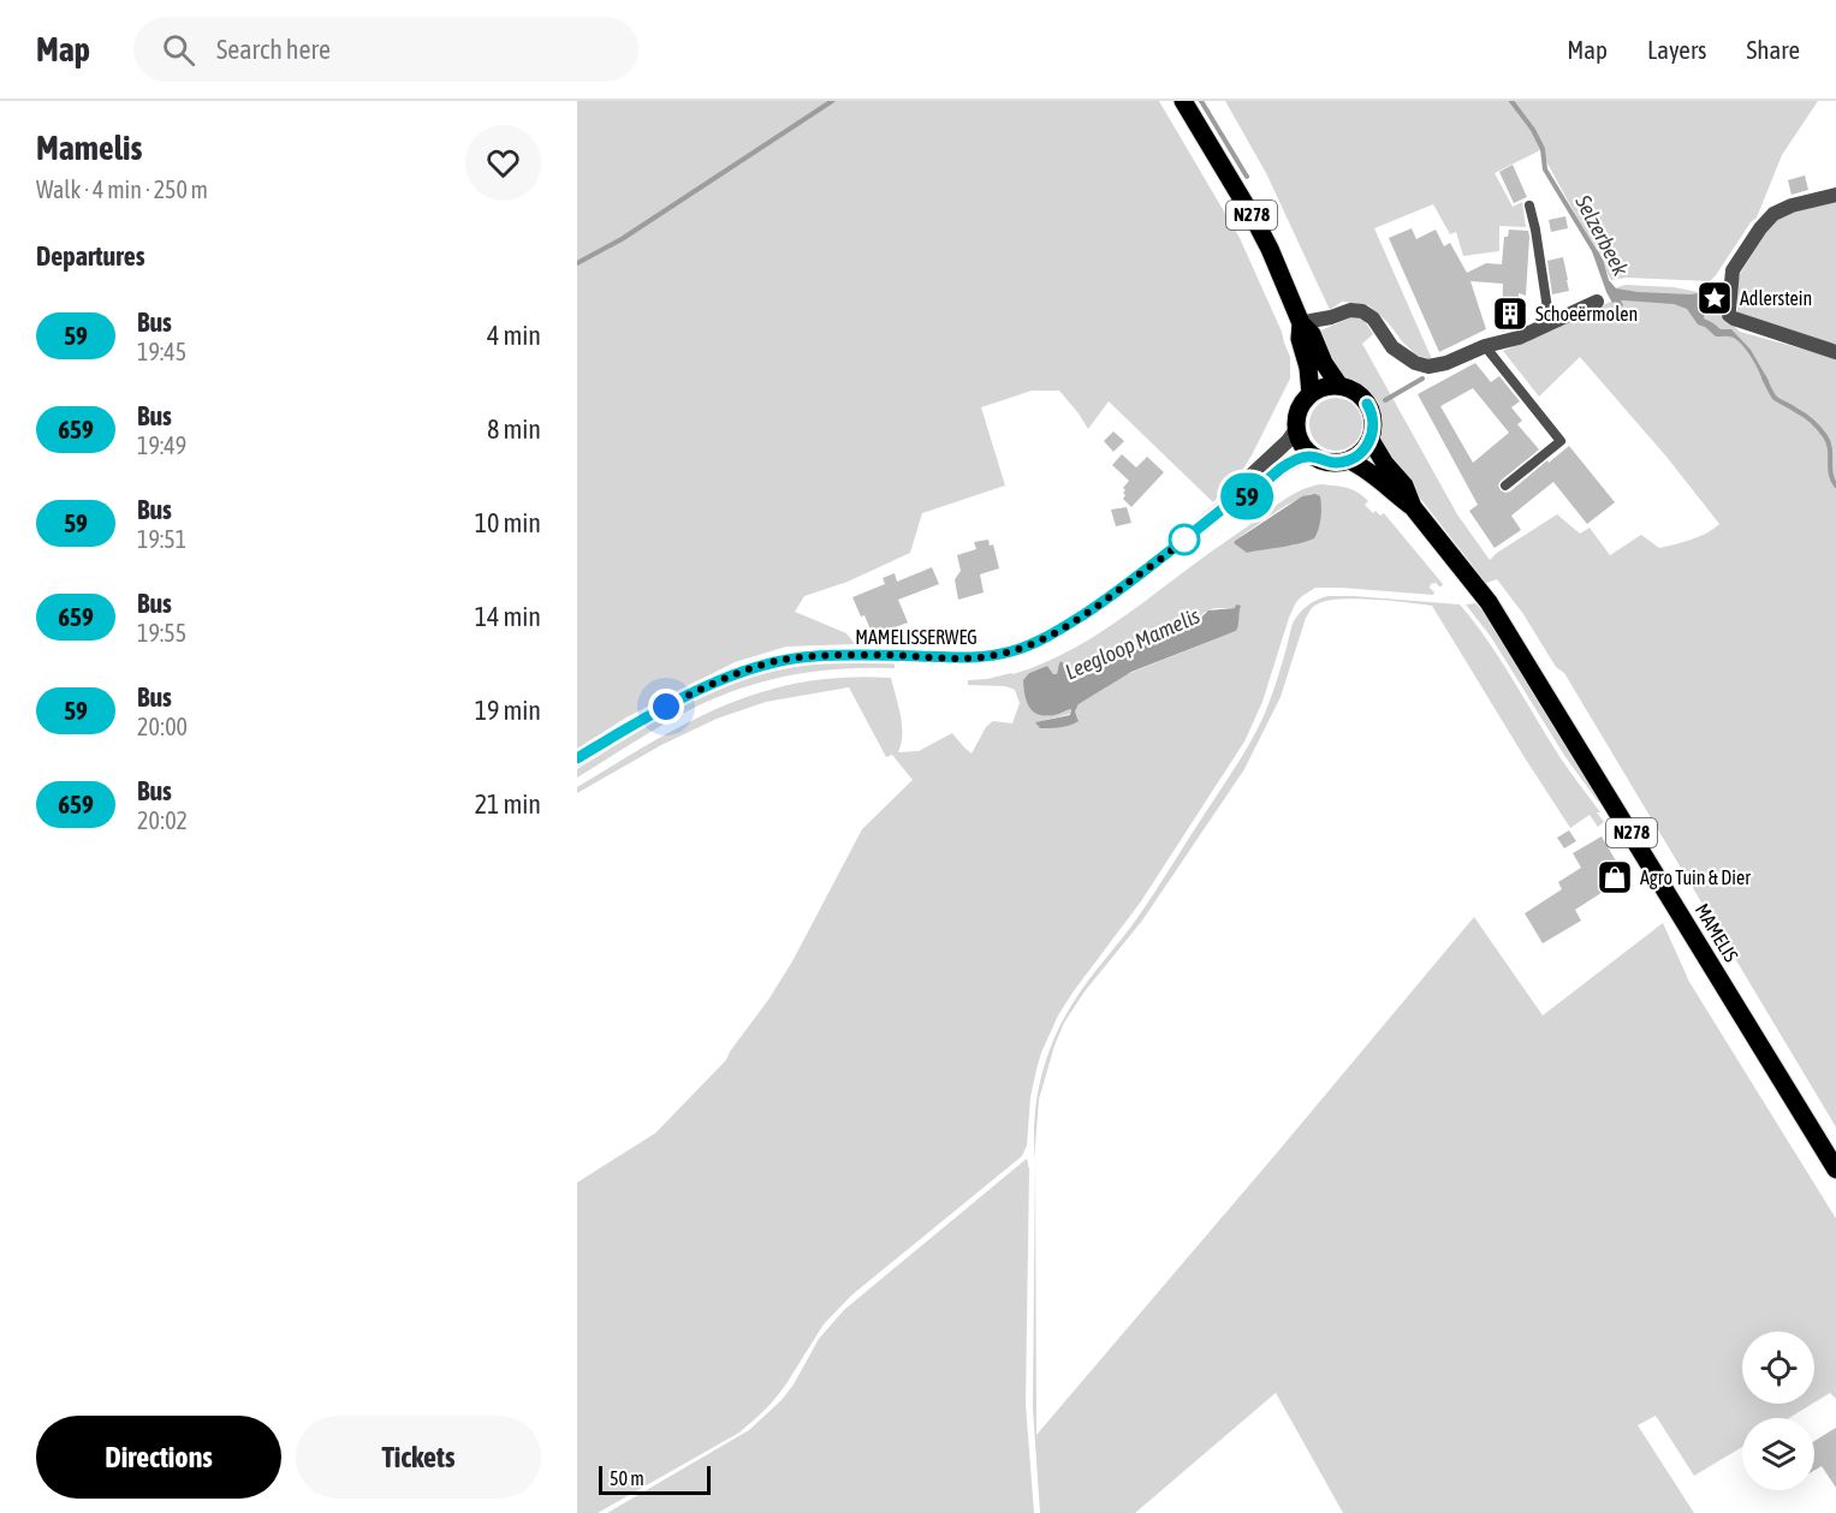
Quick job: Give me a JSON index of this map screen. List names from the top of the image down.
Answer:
{
  "streets": {
    "main road": ["N278", "MAMELIS"],
    "street": ["MAMELISSERWEG"]
  },
  "crossings": [
    ["N278", "MAMELISSERWEG"],
    ["N278", "MAMELIS"],
    ["MAMELISSERWEG", "MAMELIS"]
  ],
  "water": ["Selzerbeek", "Leegloop Mamelis"],
  "places": {
    "place": ["Adlerstein"],
    "building": ["Schoeërmolen"],
    "shop": ["Agro Tuin & Dier"]
  },
  "lines": ["bus line 59"],
  "scale_bar": "50 m",
  "page": {
    "header": "Map",
    "search": "Search here",
    "nav": ["Map", "Layers", "Share"],
    "heading": [
      ["Mamelis", "Walk · 4 min · 250 m"],
      "Departures"
    ],
    "on_map": "59",
    "list": [
      {
        "mark": "59",
        "name": "Bus",
        "note": "19:45",
        "value": "4 min"
      },
      {
        "mark": "659",
        "name": "Bus",
        "note": "19:49",
        "value": "8 min"
      },
      {
        "mark": "59",
        "name": "Bus",
        "note": "19:51",
        "value": "10 min"
      },
      {
        "mark": "659",
        "name": "Bus",
        "note": "19:55",
        "value": "14 min"
      },
      {
        "mark": "59",
        "name": "Bus",
        "note": "20:00",
        "value": "19 min"
      },
      {
        "mark": "659",
        "name": "Bus",
        "note": "20:02",
        "value": "21 min"
      }
    ],
    "buttons": ["Directions", "Tickets"],
    "scale": "50 m"
  }
}
